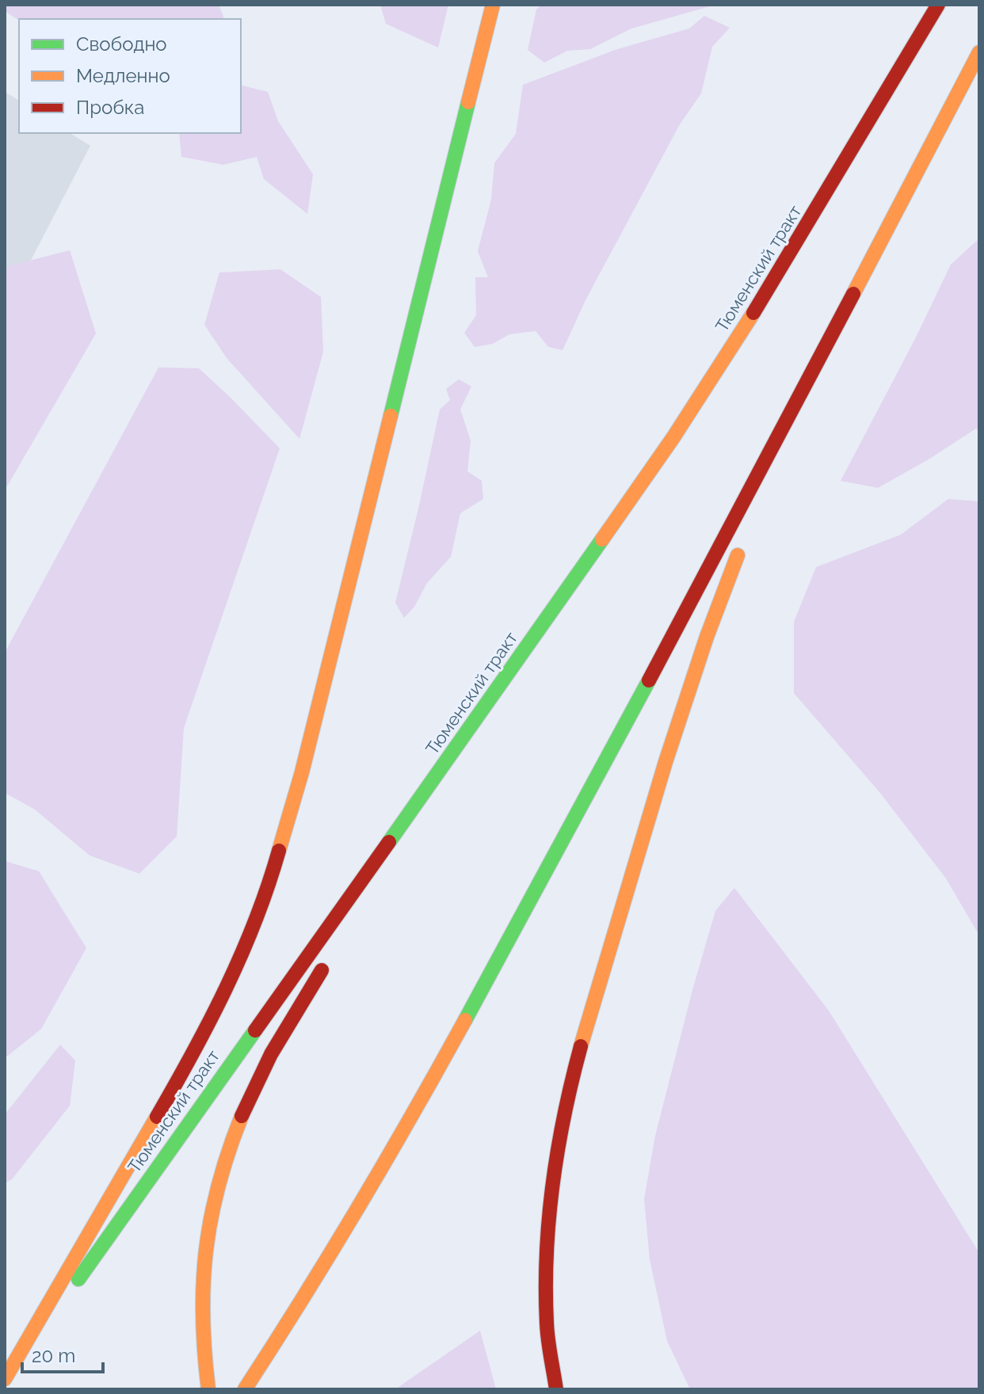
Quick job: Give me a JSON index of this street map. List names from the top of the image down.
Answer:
{
  "streets": {
    "main road": ["Тюменский тракт"]
  },
  "legend": ["Свободно", "Медленно", "Пробка"],
  "scale_bar": "20 m"
}
